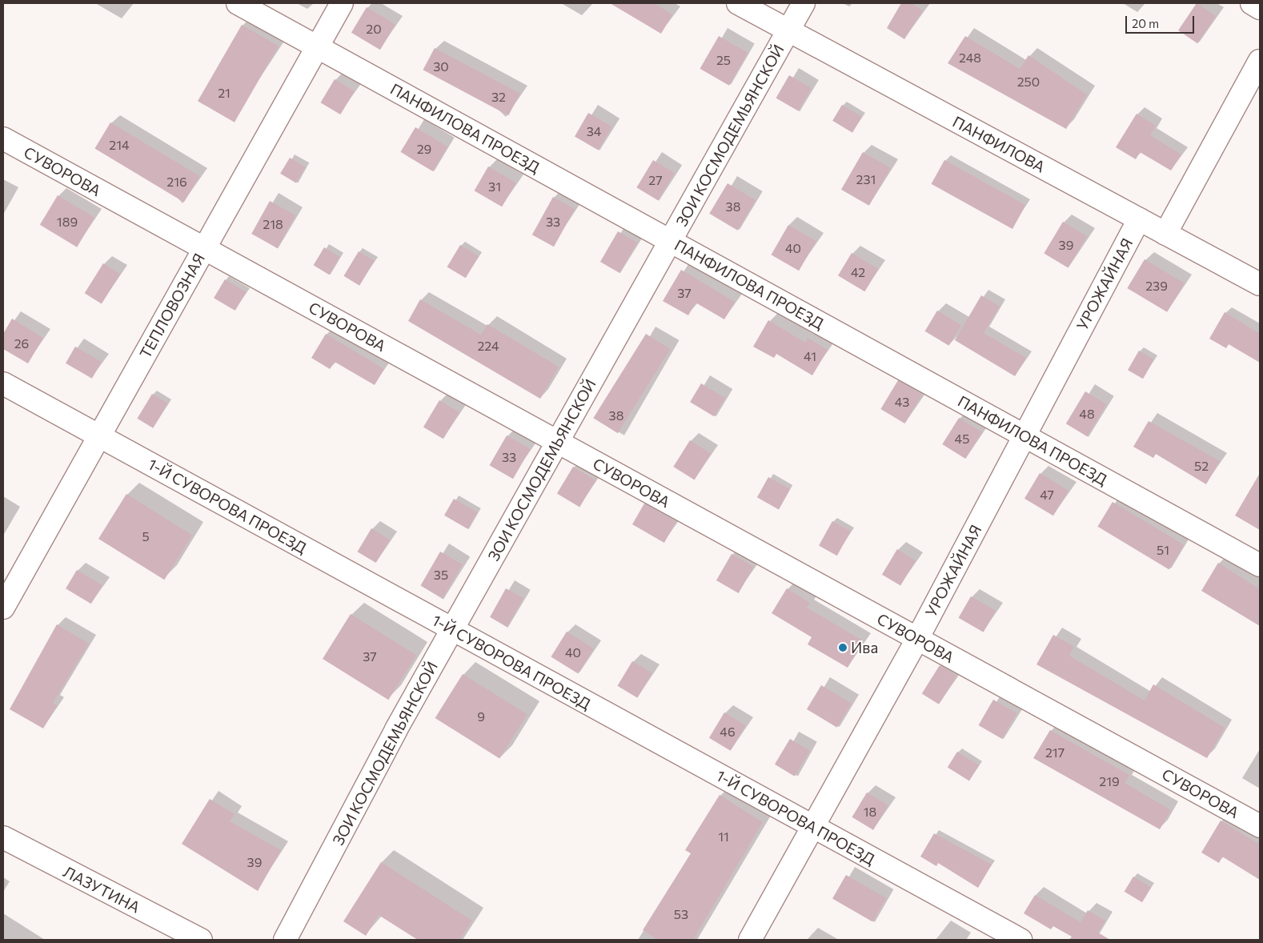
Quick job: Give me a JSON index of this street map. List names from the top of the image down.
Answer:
{
  "streets": {
    "street": [
      "ПАНФИЛОВА ПРОЕЗД",
      "ЗОИ КОСМОДЕМЬЯНСКОЙ",
      "ПАНФИЛОВА",
      "СУВОРОВА",
      "УРОЖАЙНАЯ",
      "ТЕПЛОВОЗНАЯ",
      "1-Й СУВОРОВА ПРОЕЗД",
      "ЛАЗУТИНА"
    ]
  },
  "crossings": [
    ["ПАНФИЛОВА ПРОЕЗД", "ЗОИ КОСМОДЕМЬЯНСКОЙ"],
    ["ПАНФИЛОВА ПРОЕЗД", "УРОЖАЙНАЯ"],
    ["ПАНФИЛОВА ПРОЕЗД", "ТЕПЛОВОЗНАЯ"],
    ["ЗОИ КОСМОДЕМЬЯНСКОЙ", "ПАНФИЛОВА"],
    ["ЗОИ КОСМОДЕМЬЯНСКОЙ", "СУВОРОВА"],
    ["ЗОИ КОСМОДЕМЬЯНСКОЙ", "1-Й СУВОРОВА ПРОЕЗД"],
    ["ПАНФИЛОВА", "УРОЖАЙНАЯ"],
    ["СУВОРОВА", "УРОЖАЙНАЯ"],
    ["СУВОРОВА", "ТЕПЛОВОЗНАЯ"],
    ["УРОЖАЙНАЯ", "1-Й СУВОРОВА ПРОЕЗД"],
    ["ТЕПЛОВОЗНАЯ", "1-Й СУВОРОВА ПРОЕЗД"]
  ],
  "places": ["Ива"],
  "house_numbers": [
    "20",
    "248",
    "25",
    "30",
    "250",
    "21",
    "32",
    "34",
    "214",
    "29",
    "231",
    "27",
    "216",
    "31",
    "38",
    "189",
    "33",
    "218",
    "39",
    "40",
    "42",
    "239",
    "37",
    "26",
    "224",
    "41",
    "43",
    "48",
    "38",
    "45",
    "33",
    "52",
    "47",
    "5",
    "51",
    "35",
    "40",
    "37",
    "9",
    "46",
    "217",
    "219",
    "18",
    "11",
    "39",
    "53"
  ],
  "scale_bar": "20 m"
}
